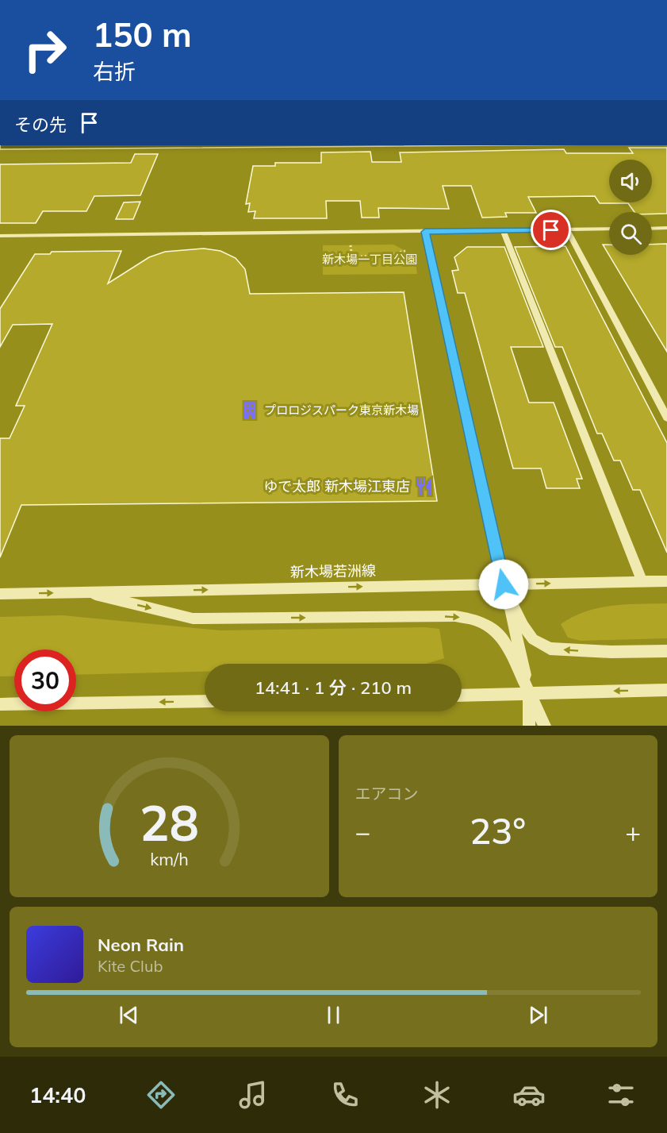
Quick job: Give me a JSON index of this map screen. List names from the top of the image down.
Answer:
{
  "streets": {
    "street": ["新木場若洲線"]
  },
  "parks": ["新木場一丁目公園"],
  "places": {
    "building": ["プロロジスパーク東京新木場"],
    "restaurant": ["ゆで太郎 新木場江東店"]
  },
  "page": {
    "turn": ["150 m", "右折"],
    "then": "その先",
    "limit": "30",
    "trip": "14:41 · 1 分 · 210 m",
    "tile": "エアコン",
    "heat": ["−", "23°", "+"],
    "song": ["Neon Rain", "Kite Club"],
    "tabs": "14:40",
    "gauge": ["28", "km/h"]
  }
}
